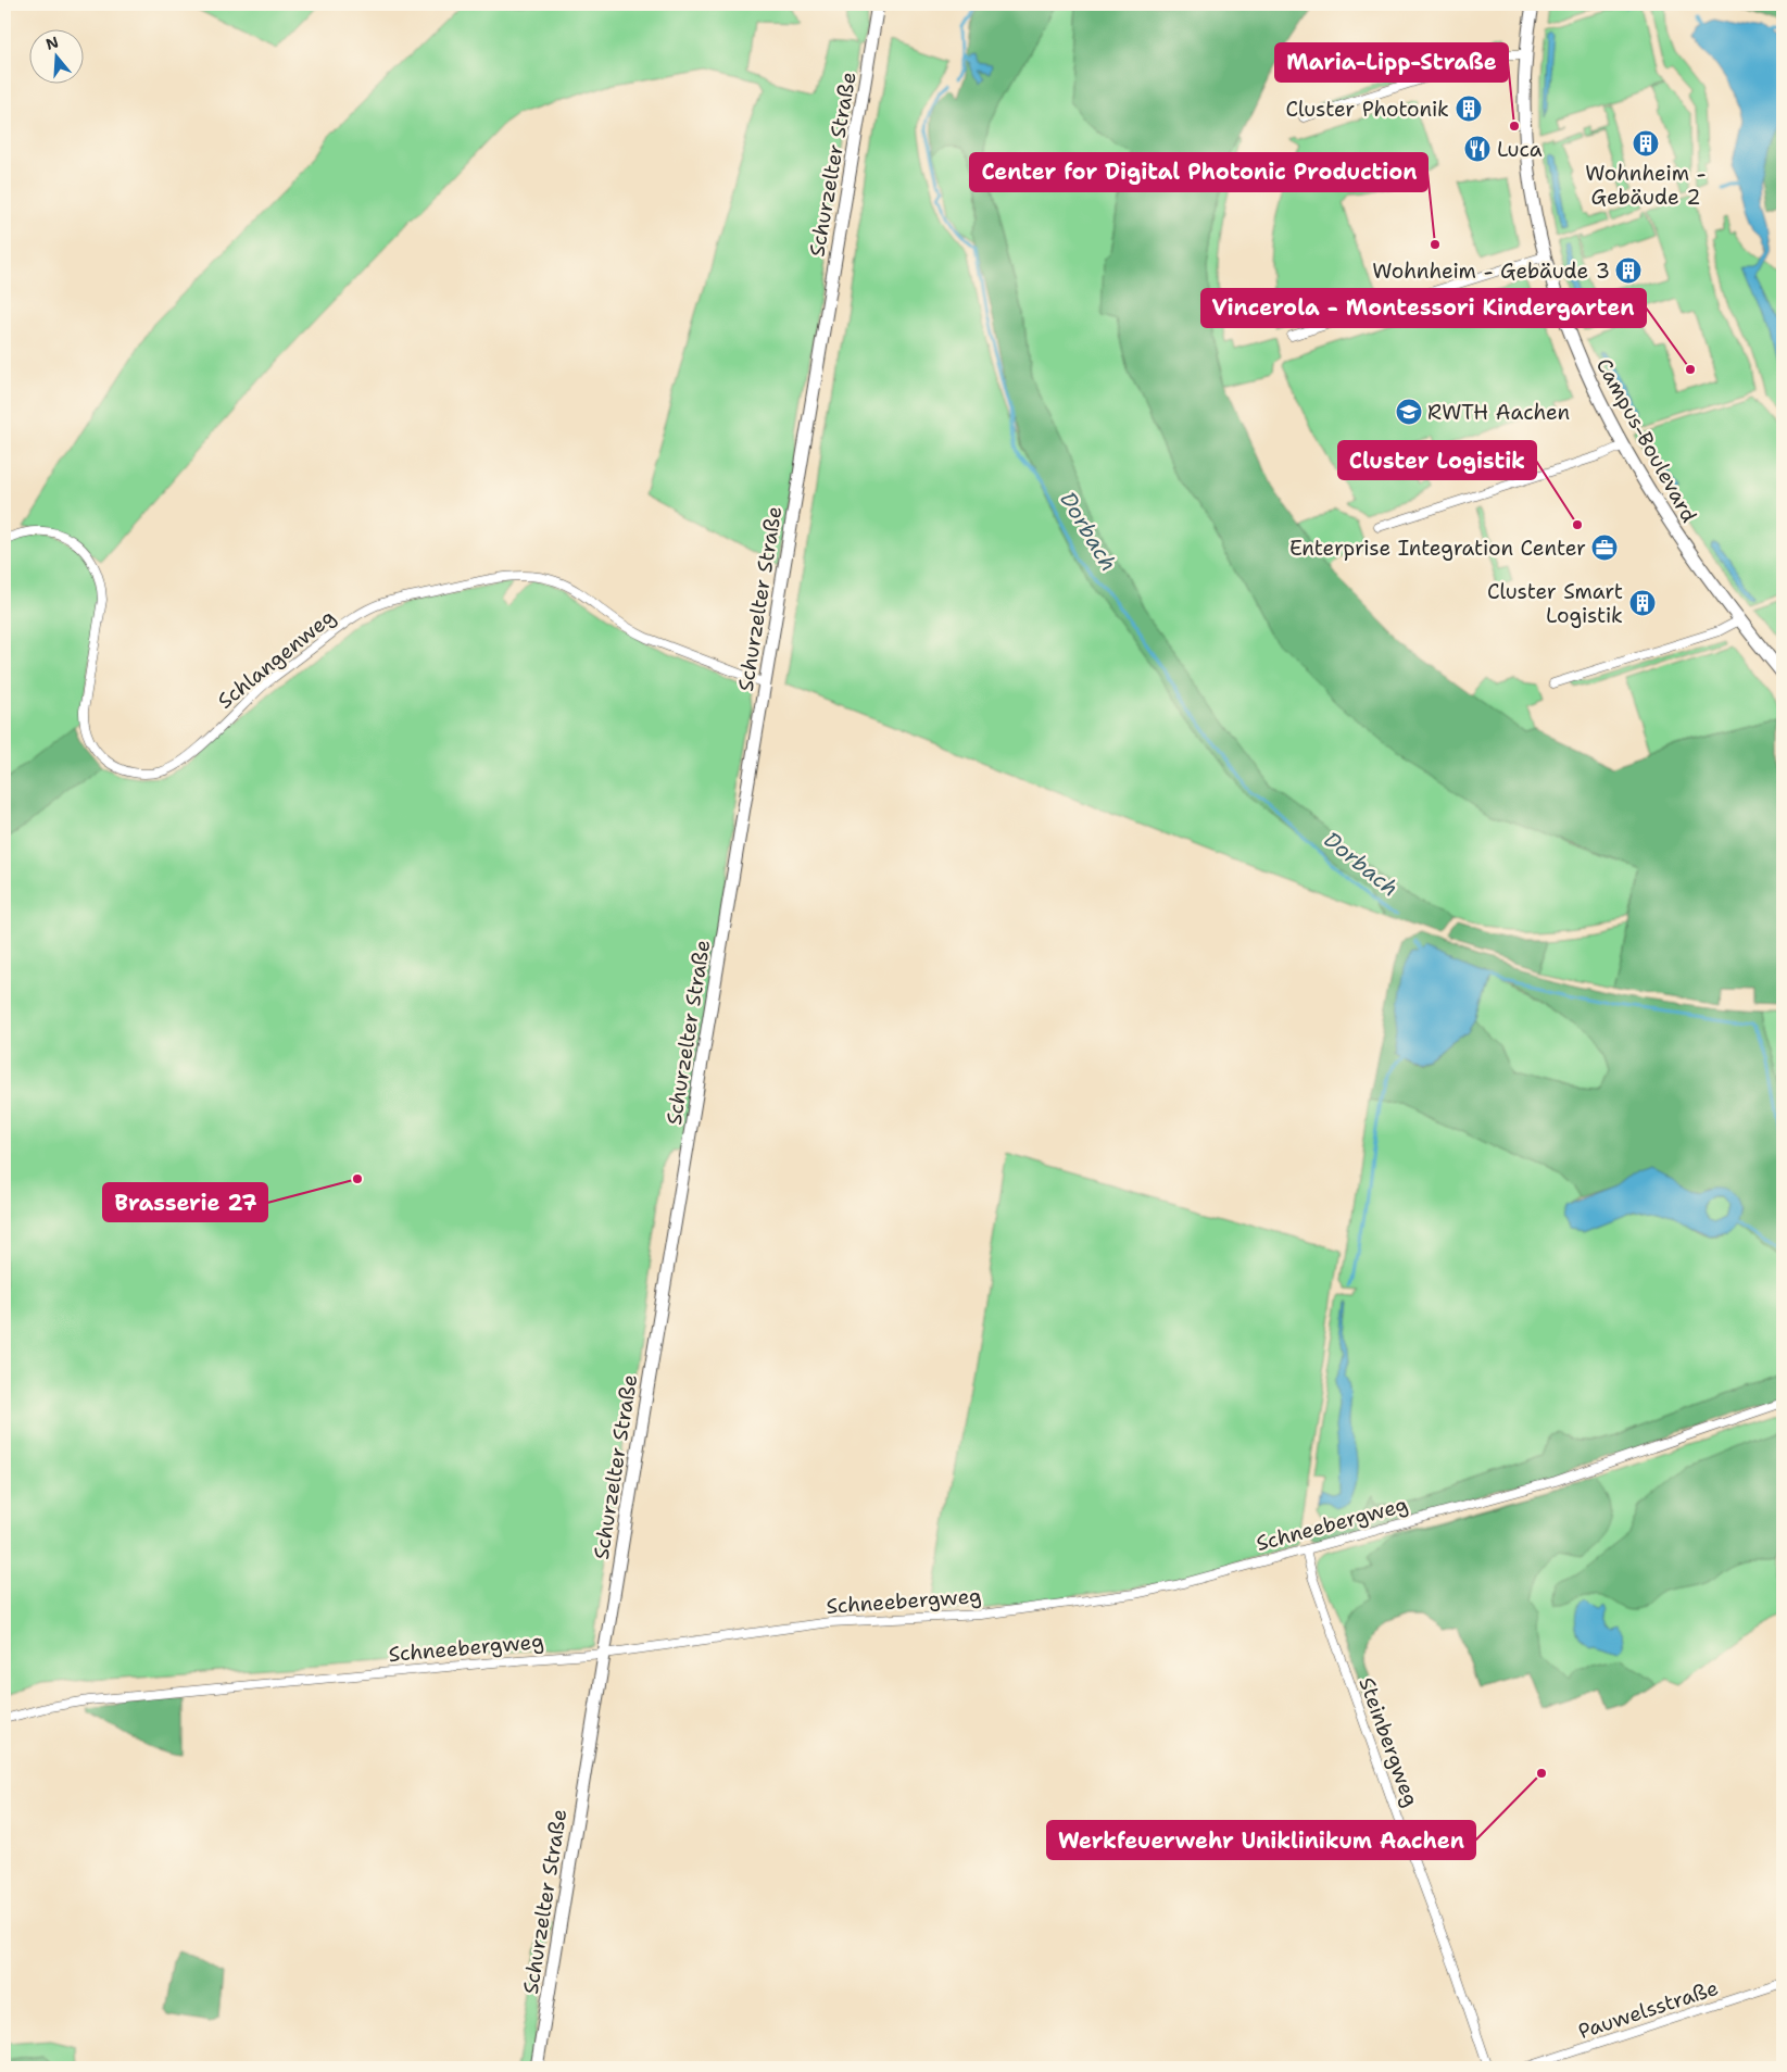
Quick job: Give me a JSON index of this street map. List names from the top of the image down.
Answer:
{
  "streets": {
    "street": [
      "Schurzelter Straße",
      "Campus-Boulevard",
      "Schlangenweg",
      "Schneebergweg",
      "Steinbergweg",
      "Pauwelsstraße"
    ]
  },
  "crossings": [
    ["Schurzelter Straße", "Schlangenweg"],
    ["Schurzelter Straße", "Schneebergweg"],
    ["Schneebergweg", "Steinbergweg"]
  ],
  "water": ["Dorbach"],
  "places": {
    "building": [
      "Cluster Photonik",
      "Wohnheim - Gebäude 2",
      "Wohnheim - Gebäude 3",
      "Cluster Smart Logistik"
    ],
    "other": [
      "Maria-Lipp-Straße",
      "Center for Digital Photonic Production",
      "Vincerola - Montessori Kindergarten",
      "Cluster Logistik",
      "Brasserie 27",
      "Werkfeuerwehr Uniklinikum Aachen"
    ],
    "restaurant": ["Luca"],
    "school or university": ["RWTH Aachen"],
    "office": ["Enterprise Integration Center"]
  },
  "north": "top"
}
